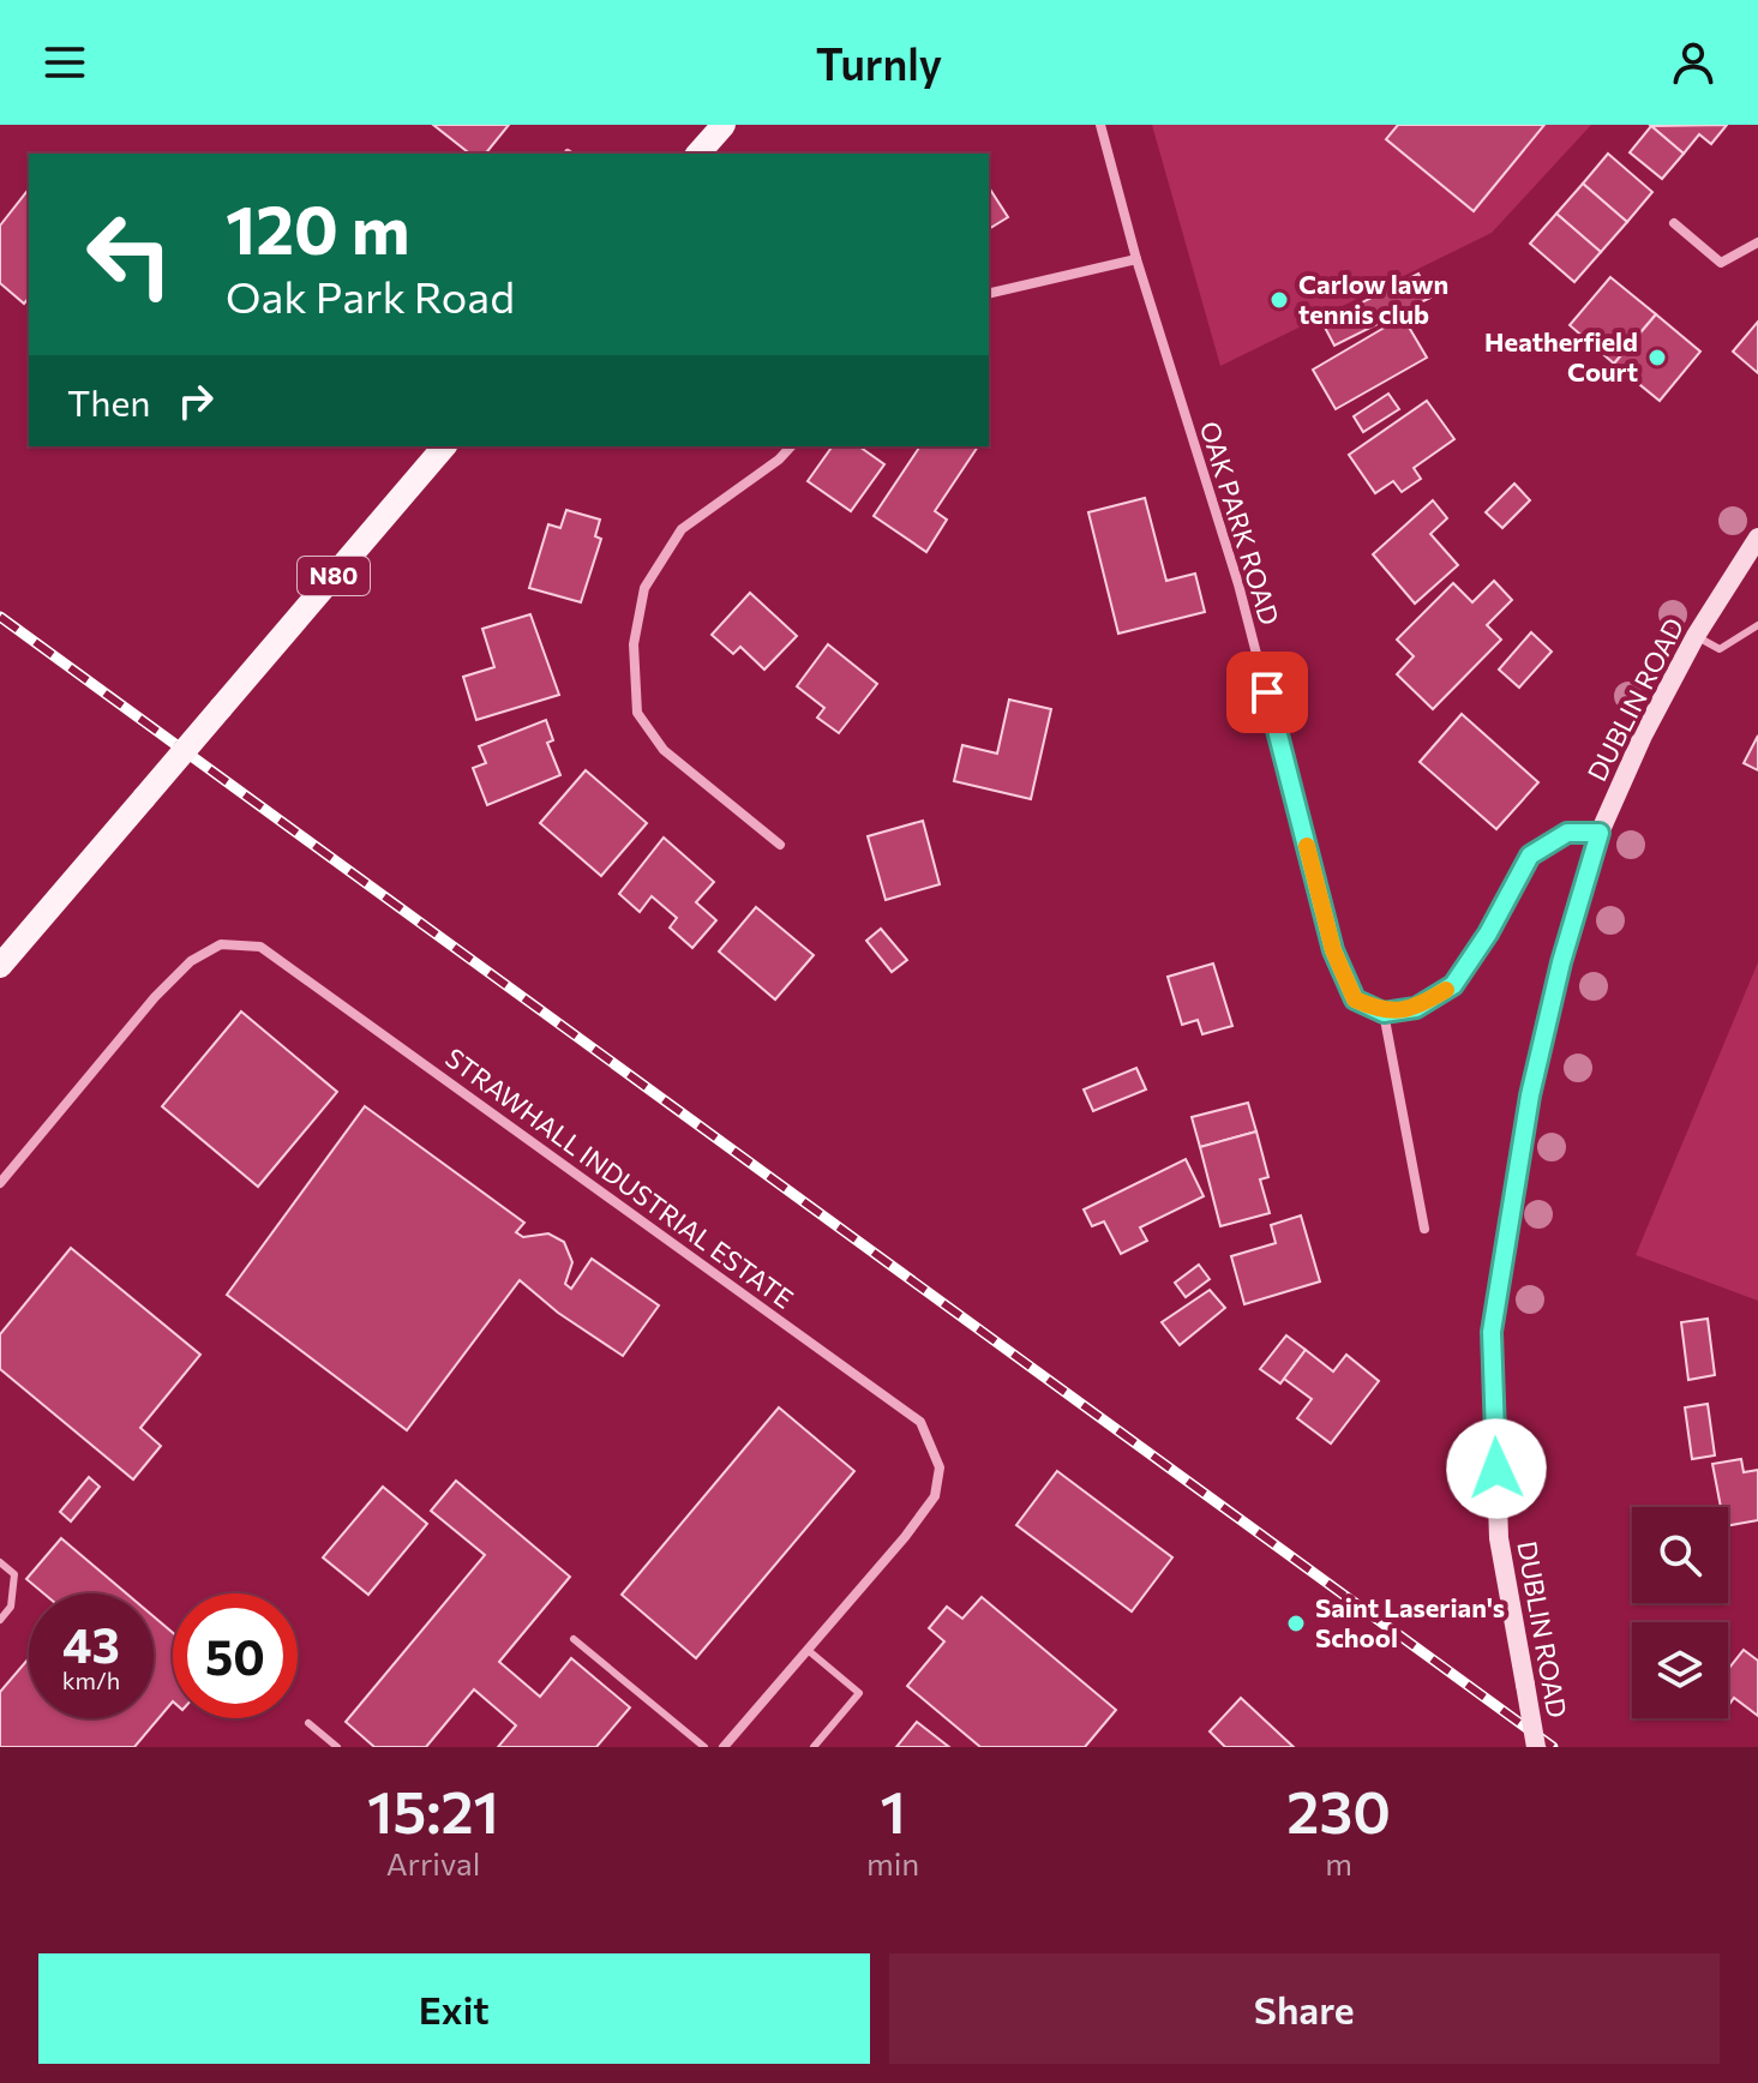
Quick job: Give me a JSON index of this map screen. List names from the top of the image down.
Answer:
{
  "streets": {
    "main road": ["N80", "DUBLIN ROAD"],
    "street": ["OAK PARK ROAD", "STRAWHALL INDUSTRIAL ESTATE"]
  },
  "places": ["Carlow lawn tennis club", "Heatherfield Court", "Saint Laserian's School"],
  "page": {
    "header": "Turnly",
    "turn": ["120 m", "Oak Park Road"],
    "then": "Then",
    "speed": "43 km/h",
    "limit": "50",
    "eta": [
      "15:21",
      "Arrival",
      "1",
      "min",
      "230",
      "m"
    ],
    "buttons": ["Exit", "Share"]
  }
}
